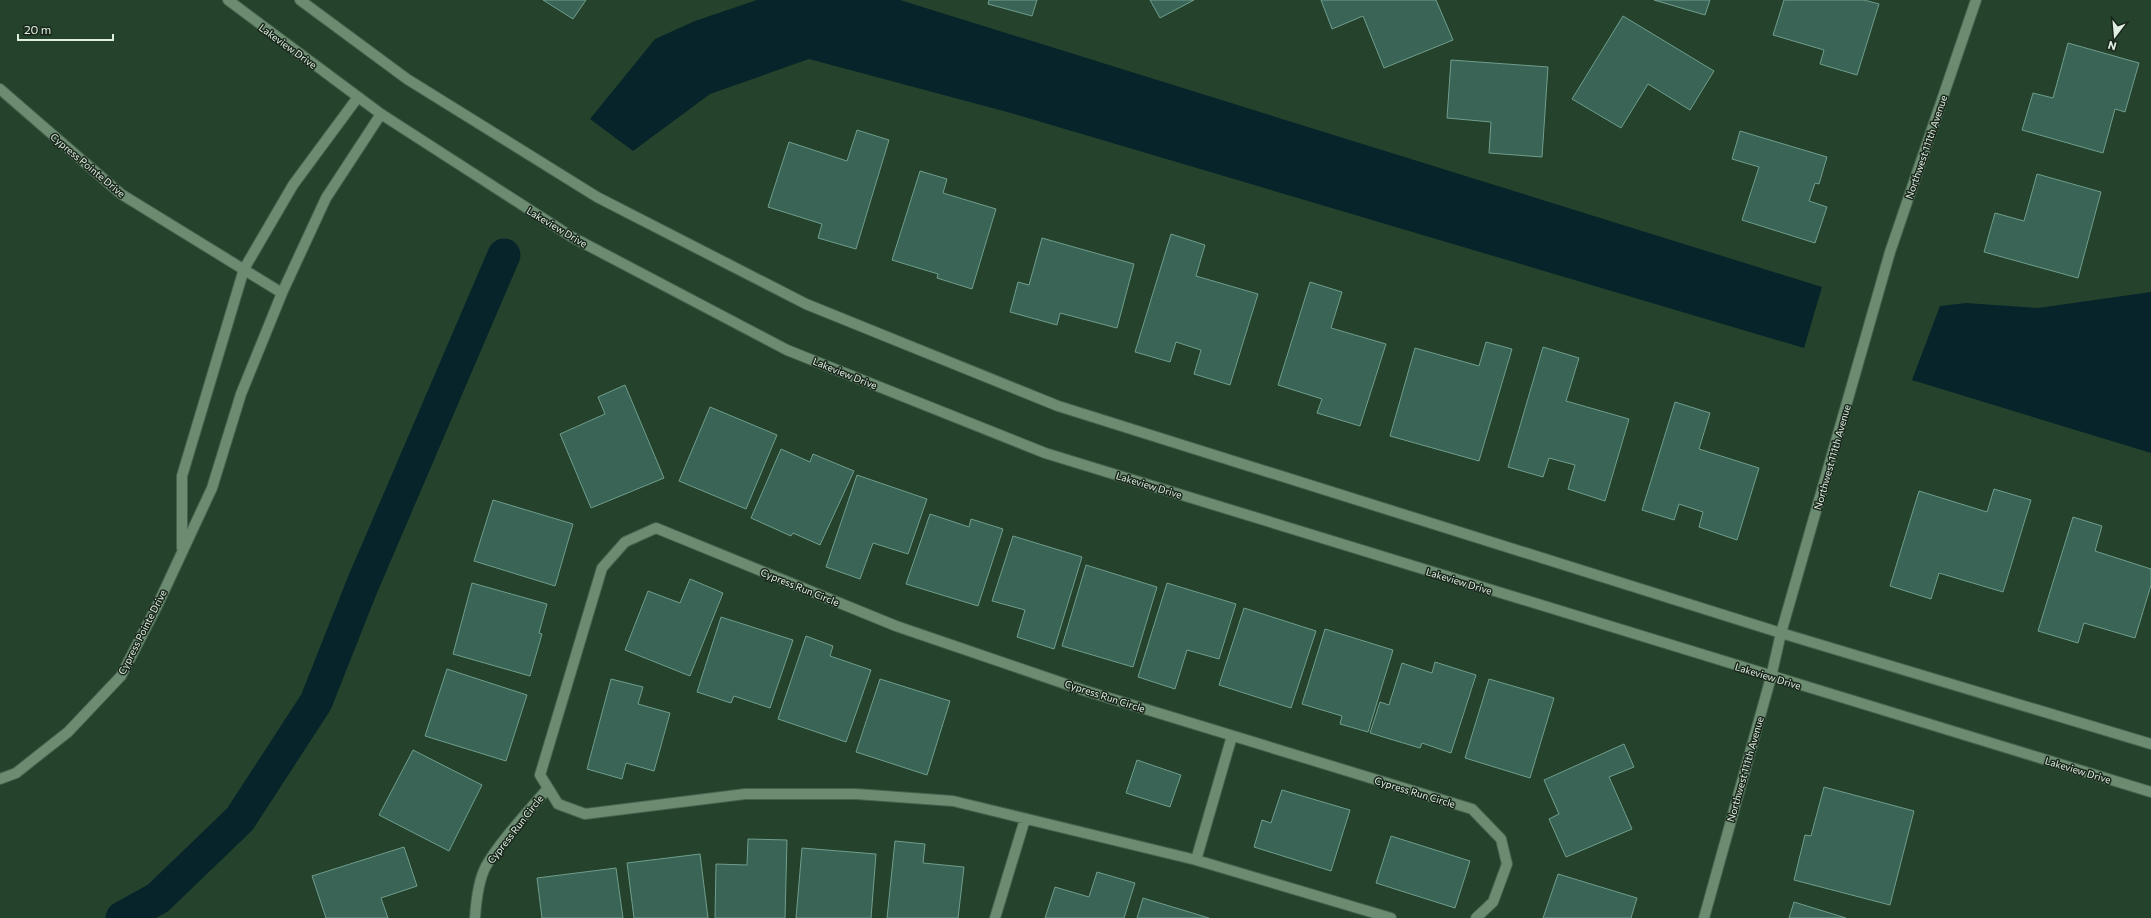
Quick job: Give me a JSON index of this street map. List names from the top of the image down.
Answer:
{
  "streets": {
    "street": [
      "Lakeview Drive",
      "Northwest 111th Avenue",
      "Cypress Pointe Drive",
      "Cypress Run Circle"
    ]
  },
  "crossings": [
    ["Lakeview Drive", "Northwest 111th Avenue"],
    ["Lakeview Drive", "Cypress Pointe Drive"]
  ],
  "scale_bar": "20 m",
  "north": "bottom"
}
